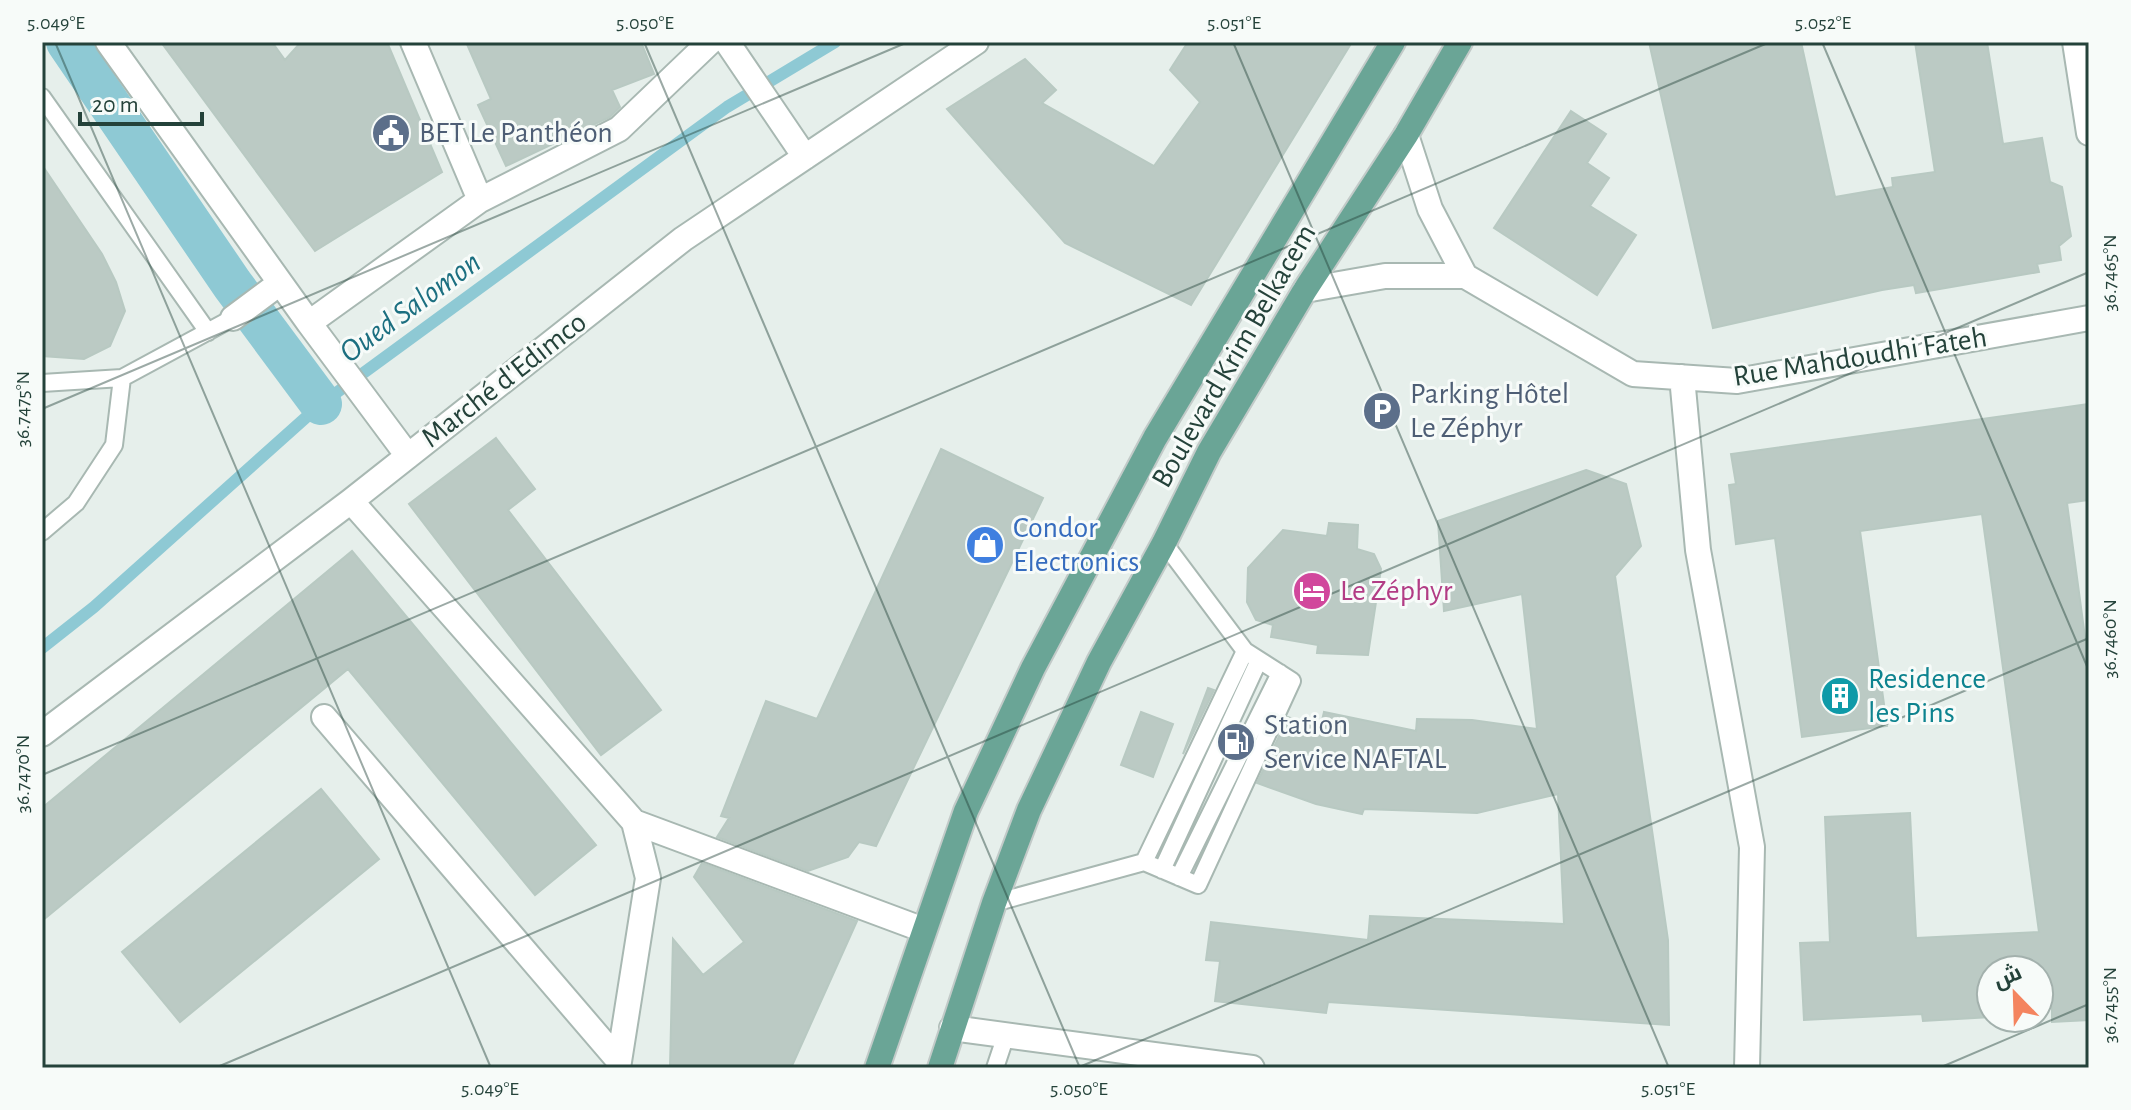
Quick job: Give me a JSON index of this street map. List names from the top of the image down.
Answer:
{
  "streets": {
    "main road": ["Boulevard Krim Belkacem"],
    "street": ["Rue Mahdoudhi Fateh", "Marché d'Edimco"]
  },
  "water": ["Oued Salomon"],
  "places": {
    "public building": ["BET Le Panthéon"],
    "parking": ["Parking Hôtel Le Zéphyr"],
    "shop": ["Condor Electronics"],
    "hotel": ["Le Zéphyr"],
    "building": ["Residence les Pins"],
    "fuel station": ["Station Service NAFTAL"]
  },
  "scale_bar": "20 m",
  "north": "top left",
  "coordinates": [
    "5.049°E",
    "5.050°E",
    "5.051°E",
    "5.052°E",
    "36.7465°N",
    "36.7475°N",
    "36.7460°N",
    "36.7470°N",
    "36.7455°N"
  ]
}
